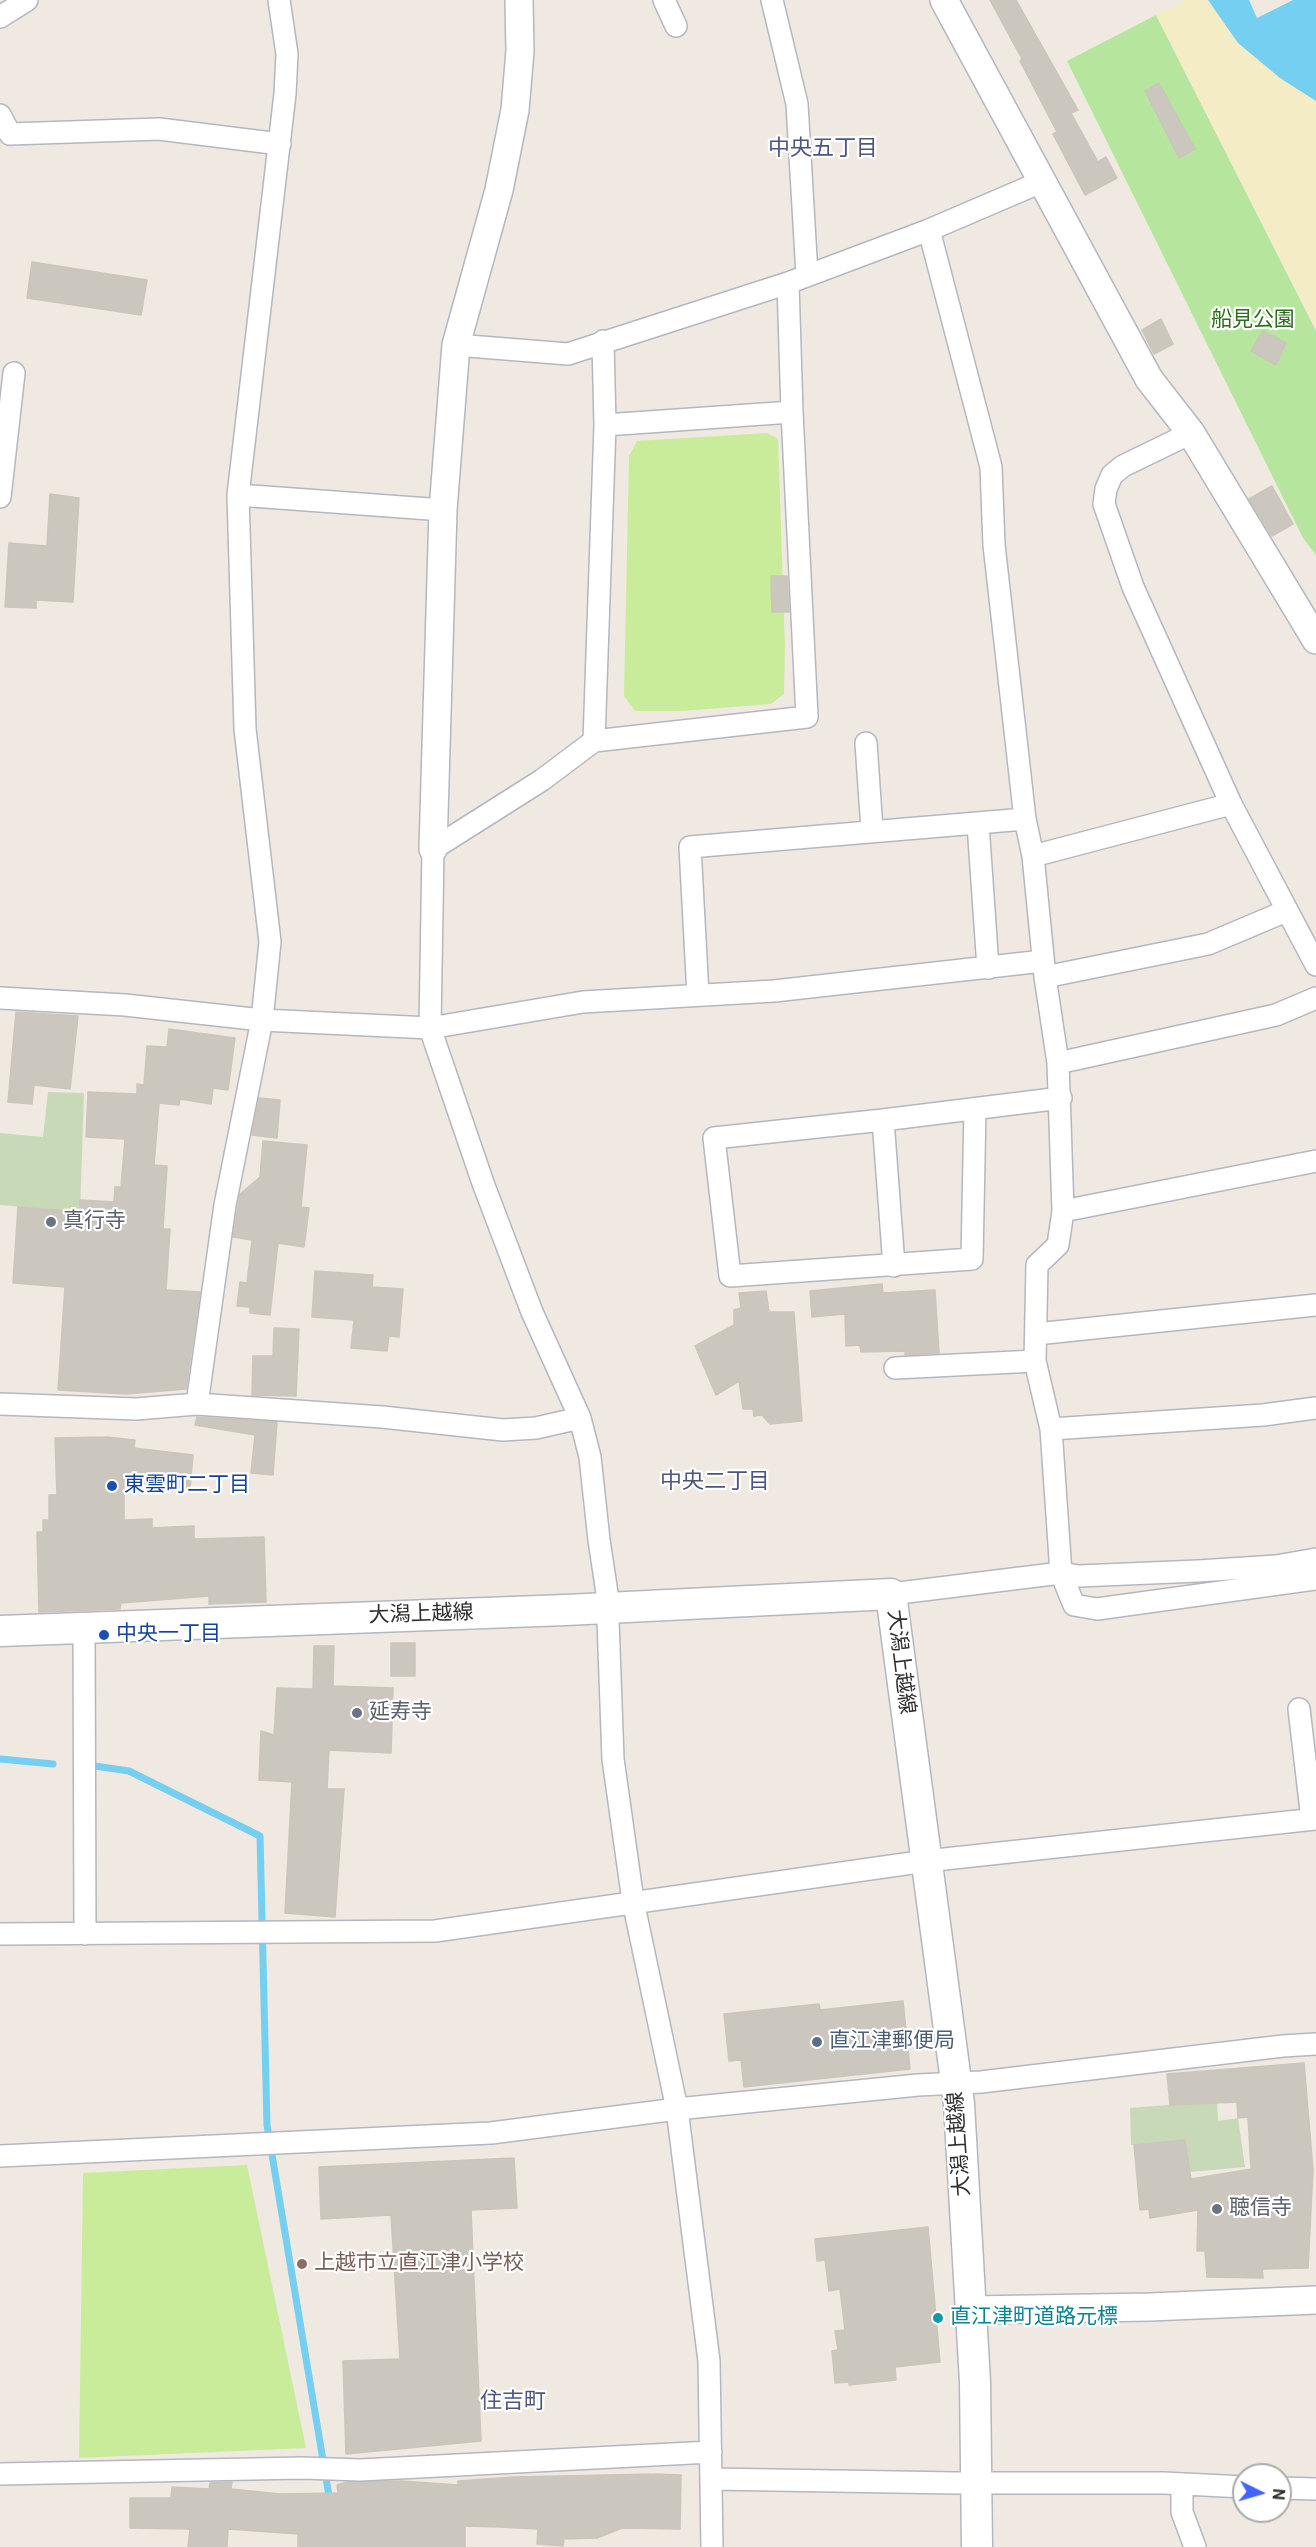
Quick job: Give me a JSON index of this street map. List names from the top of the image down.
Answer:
{
  "streets": {
    "main road": ["大潟上越線"]
  },
  "districts": ["中央五丁目", "中央二丁目", "住吉町"],
  "parks": ["船見公園"],
  "places": [
    "真行寺",
    "東雲町二丁目",
    "中央一丁目",
    "延寿寺",
    "直江津郵便局",
    "聴信寺",
    "上越市立直江津小学校",
    "直江津町道路元標"
  ],
  "north": "right"
}
